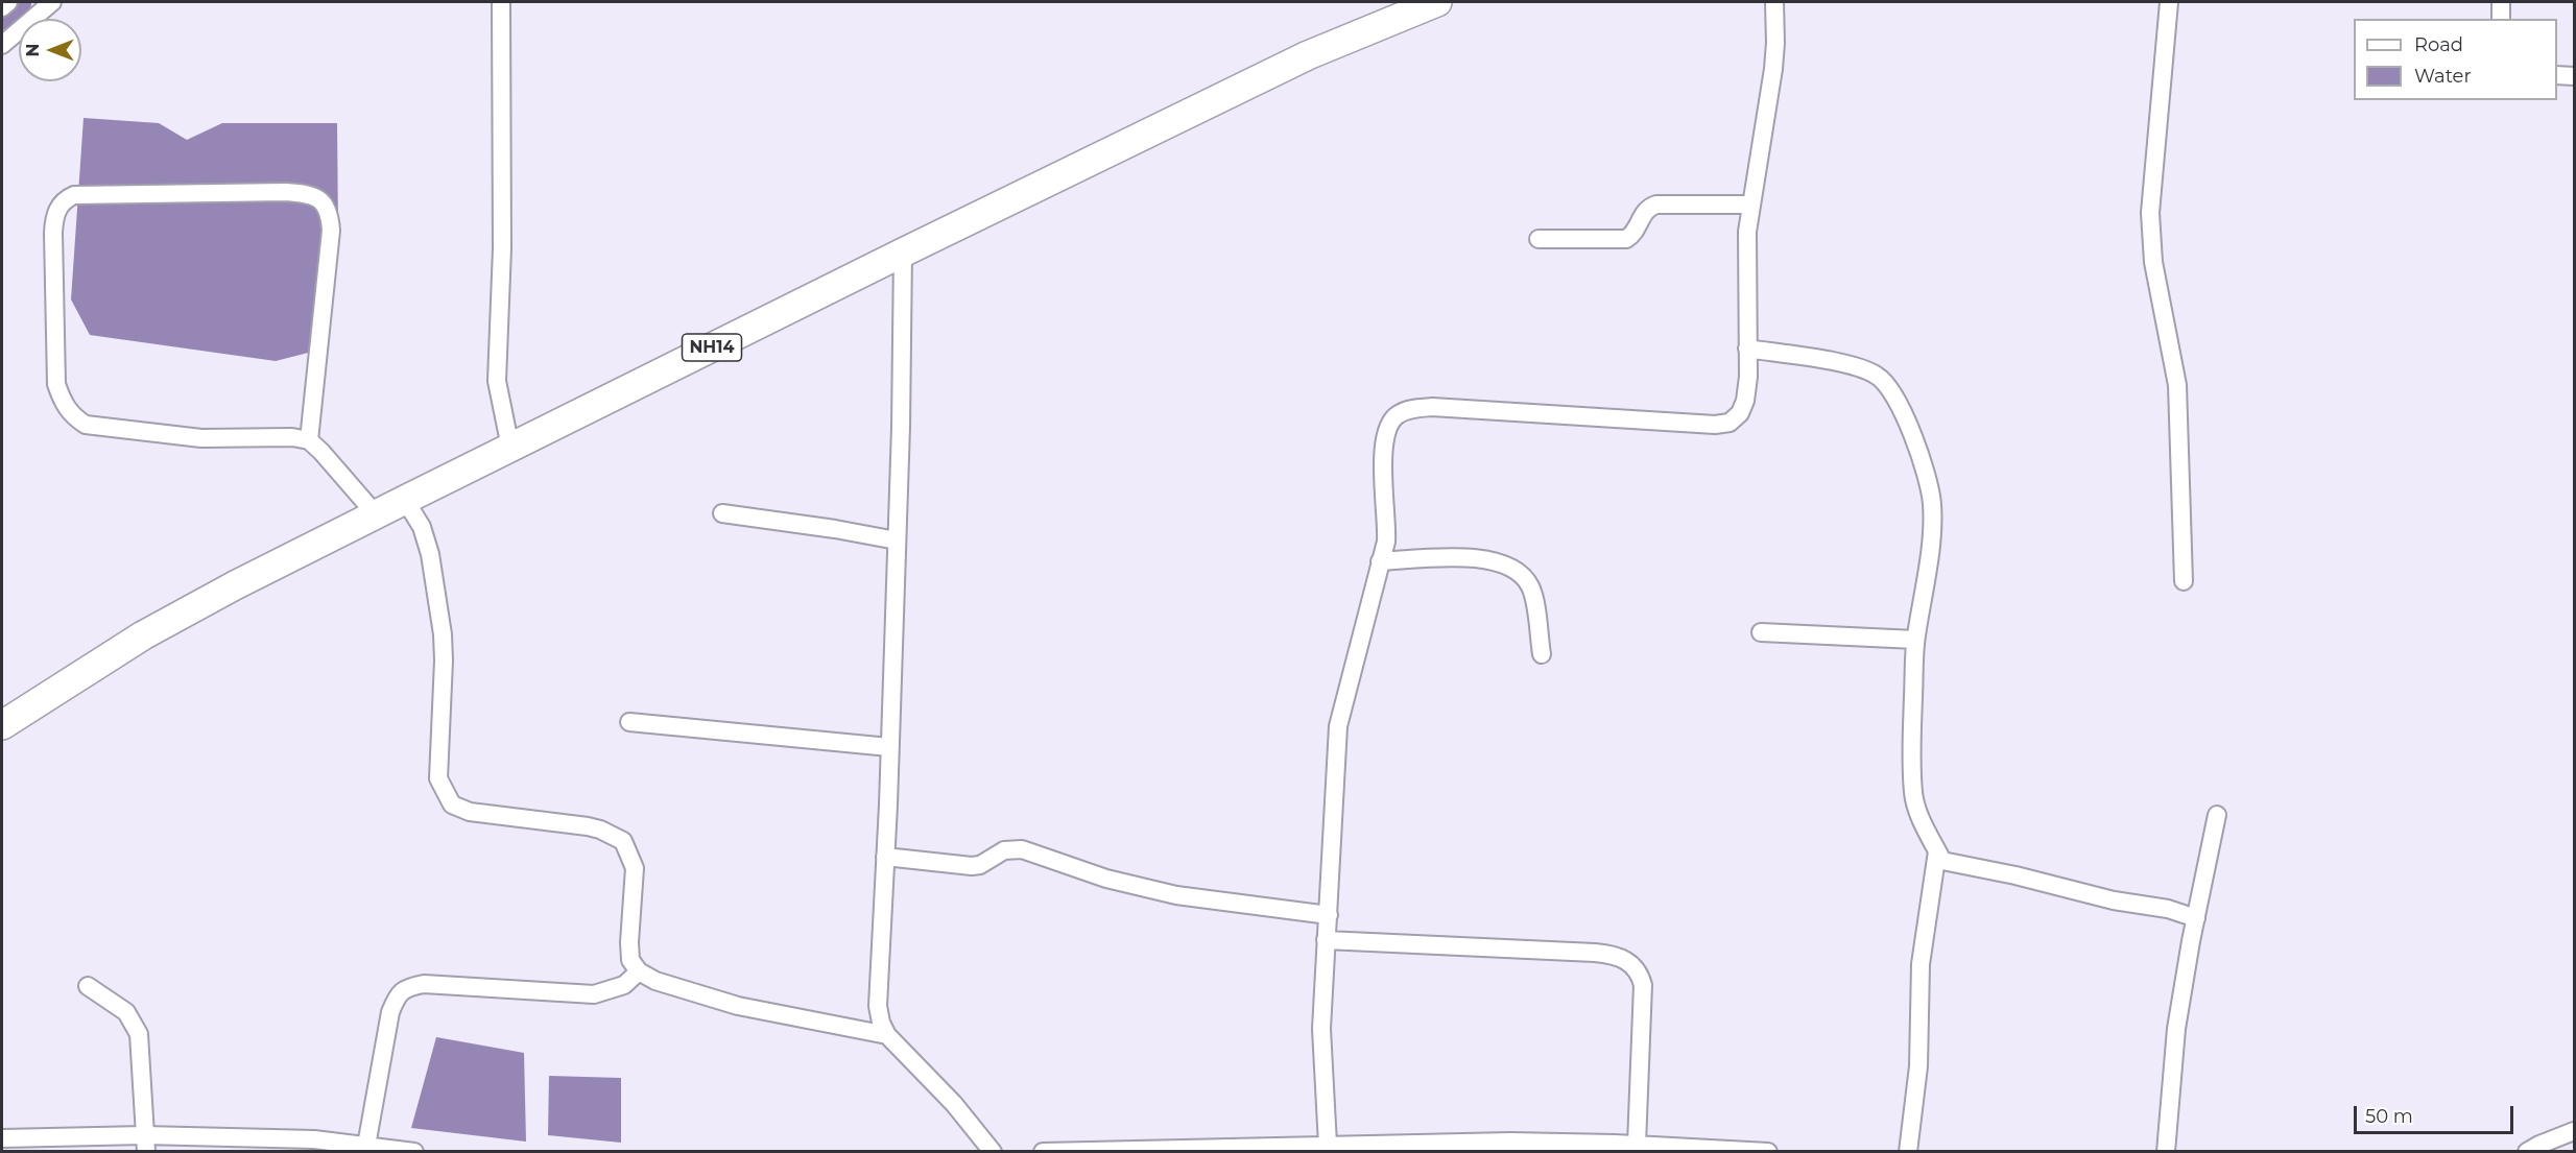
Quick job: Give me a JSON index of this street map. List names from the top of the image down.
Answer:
{
  "streets": {
    "highway": ["NH14"]
  },
  "legend": ["Road", "Water"],
  "scale_bar": "50 m",
  "north": "left"
}
